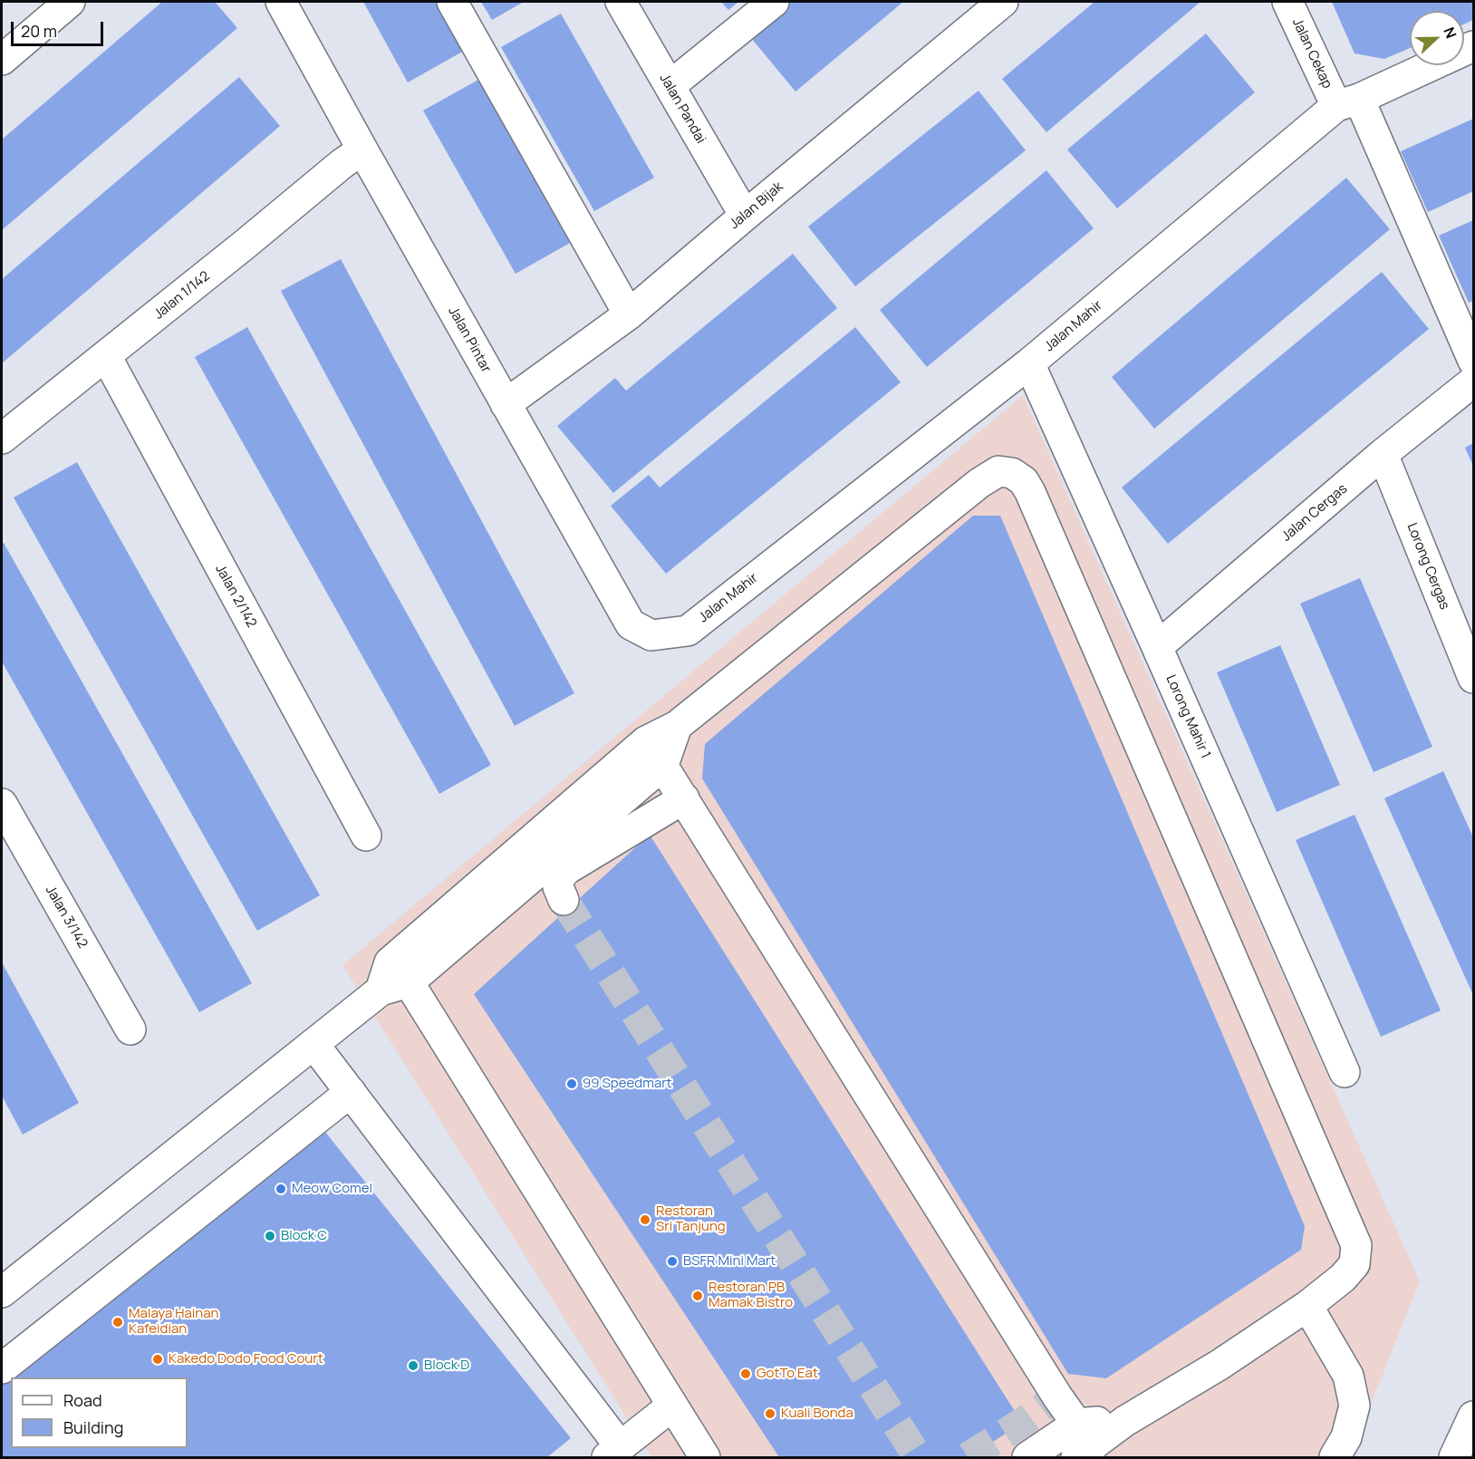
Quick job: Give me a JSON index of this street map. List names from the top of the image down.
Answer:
{
  "streets": {
    "main road": [
      "Jalan Cekap",
      "Jalan Pandai",
      "Jalan Bijak",
      "Jalan 1/142",
      "Jalan Mahir",
      "Jalan Pintar",
      "Jalan Cergas",
      "Lorong Cergas",
      "Jalan 2/142",
      "Lorong Mahir 1",
      "Jalan 3/142"
    ]
  },
  "crossings": [
    ["Jalan Cekap", "Jalan Mahir"],
    ["Jalan Pandai", "Jalan Bijak"],
    ["Jalan Bijak", "Jalan Pintar"],
    ["Jalan 1/142", "Jalan Pintar"],
    ["Jalan 1/142", "Jalan 2/142"],
    ["Jalan Mahir", "Jalan Pintar"],
    ["Jalan Mahir", "Lorong Mahir 1"],
    ["Jalan Cergas", "Lorong Cergas"],
    ["Jalan Cergas", "Lorong Mahir 1"]
  ],
  "places": [
    "99 Speedmart",
    "Meow Comel",
    "Restoran Sri Tanjung",
    "Block C",
    "BSFR Mini Mart",
    "Restoran PB Mamak Bistro",
    "Malaya Hainan Kafeidian",
    "Kakedo Dodo Food Court",
    "Block D",
    "GotTo Eat",
    "Kuali Bonda"
  ],
  "legend": ["Road", "Building"],
  "scale_bar": "20 m",
  "north": "right"
}
